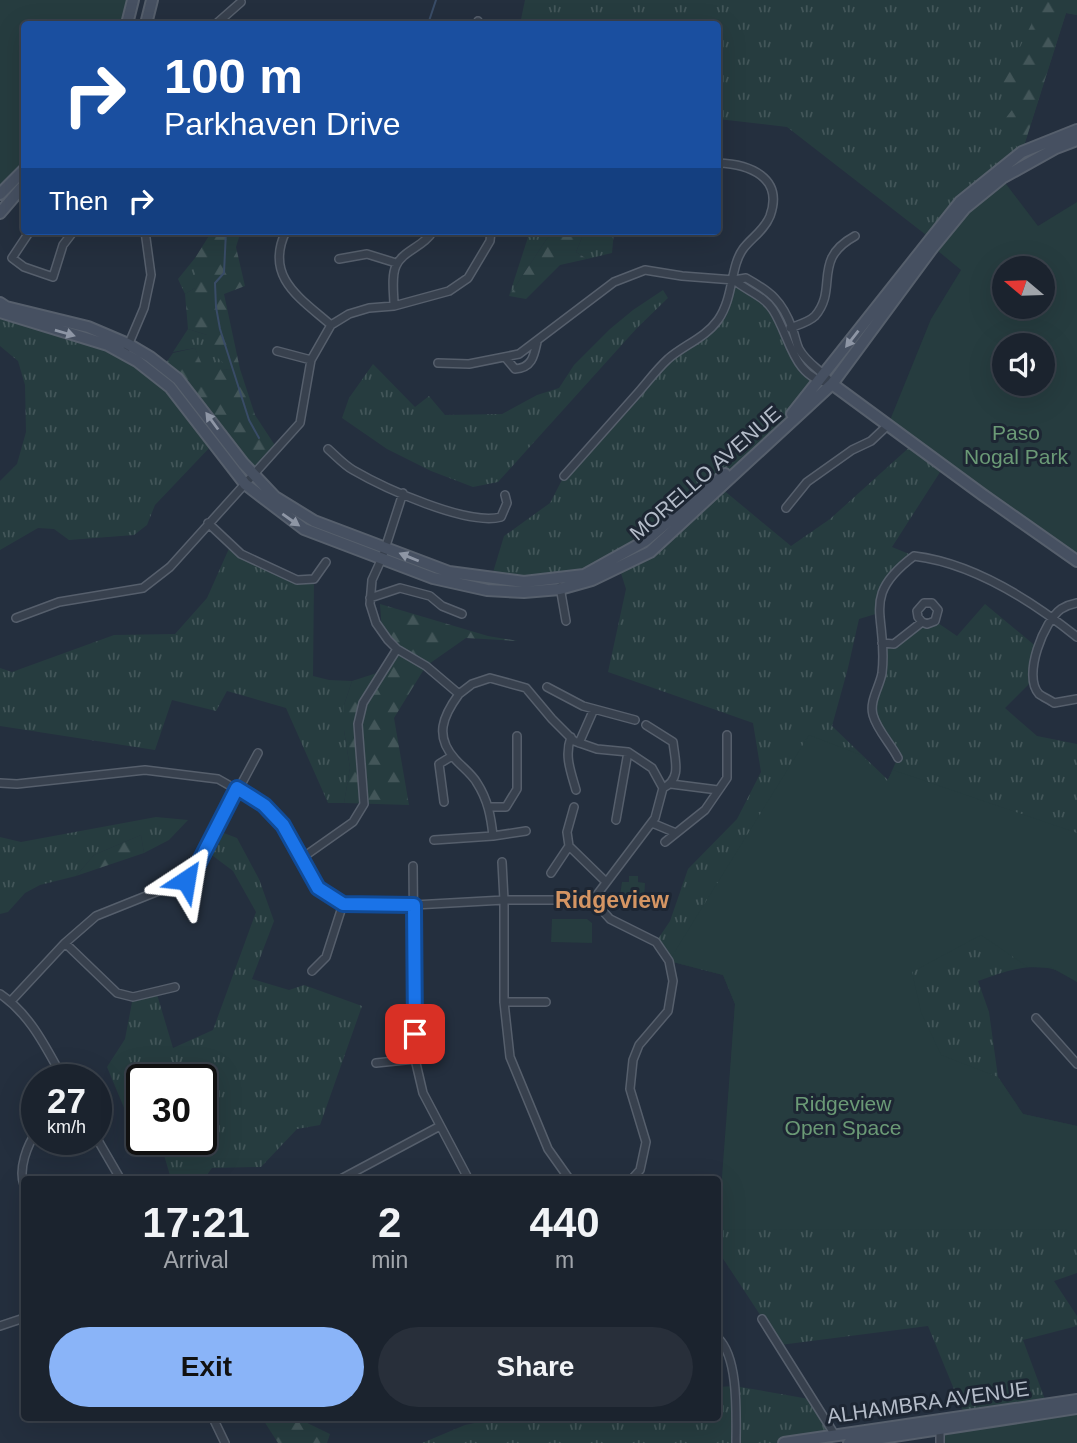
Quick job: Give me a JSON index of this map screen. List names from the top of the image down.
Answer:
{
  "streets": {
    "street": ["MORELLO AVENUE", "ALHAMBRA AVENUE"]
  },
  "districts": ["Ridgeview"],
  "parks": ["Paso Nogal Park", "Ridgeview Open Space"],
  "north": "left",
  "page": {
    "turn": ["100 m", "Parkhaven Drive"],
    "then": "Then",
    "speed": "27 km/h",
    "limit": "30",
    "eta": [
      "17:21",
      "Arrival",
      "2",
      "min",
      "440",
      "m"
    ],
    "buttons": ["Exit", "Share"]
  }
}
